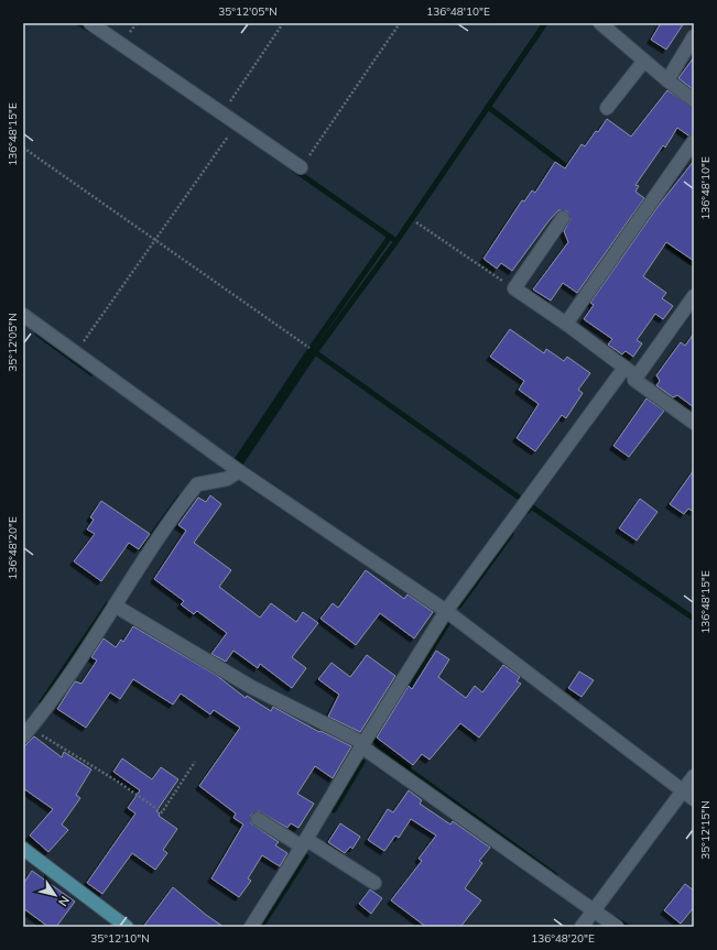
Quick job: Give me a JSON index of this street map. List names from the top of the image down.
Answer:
{
  "north": "bottom right",
  "coordinates": [
    "35°12'05\"N",
    "136°48'10\"E",
    "136°48'15\"E",
    "136°48'20\"E",
    "35°12'15\"N",
    "35°12'10\"N"
  ]
}
